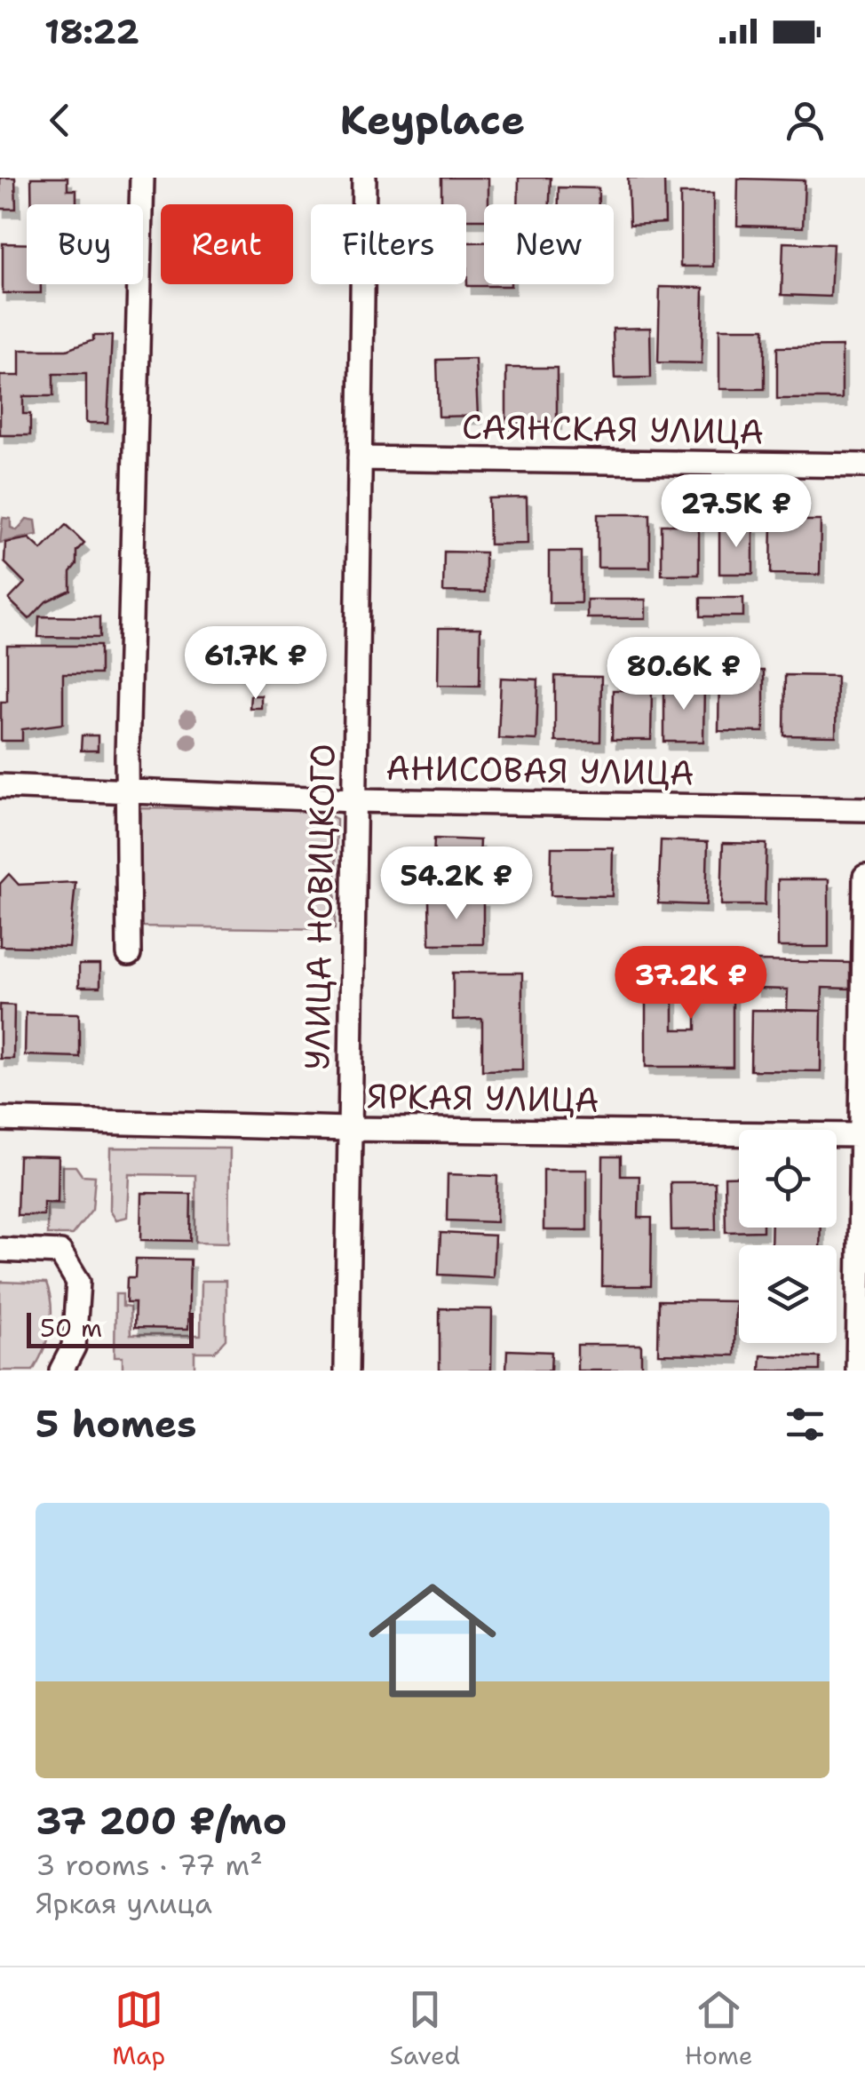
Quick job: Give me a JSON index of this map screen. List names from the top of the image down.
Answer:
{
  "streets": {
    "street": [
      "САЯНСКАЯ УЛИЦА",
      "АНИСОВАЯ УЛИЦА",
      "УЛИЦА НОВИЦКОГО",
      "ЯРКАЯ УЛИЦА"
    ]
  },
  "crossings": [
    ["САЯНСКАЯ УЛИЦА", "УЛИЦА НОВИЦКОГО"],
    ["АНИСОВАЯ УЛИЦА", "УЛИЦА НОВИЦКОГО"],
    ["УЛИЦА НОВИЦКОГО", "ЯРКАЯ УЛИЦА"]
  ],
  "scale_bar": "50 m",
  "page": {
    "status": "18:22",
    "header": "Keyplace",
    "chip": [
      "Buy",
      "Rent",
      "Filters",
      "New"
    ],
    "price": [
      "27.5K ₽",
      "61.7K ₽",
      "80.6K ₽",
      "54.2K ₽",
      "37.2K ₽"
    ],
    "scale": "50 m",
    "heading": "5 homes",
    "list": [
      {
        "name": "37 200 ₽/mo",
        "note": "3 rooms · 77 m² · Яркая улица"
      }
    ],
    "tabs": ["Map", "Saved", "Home"]
  }
}
